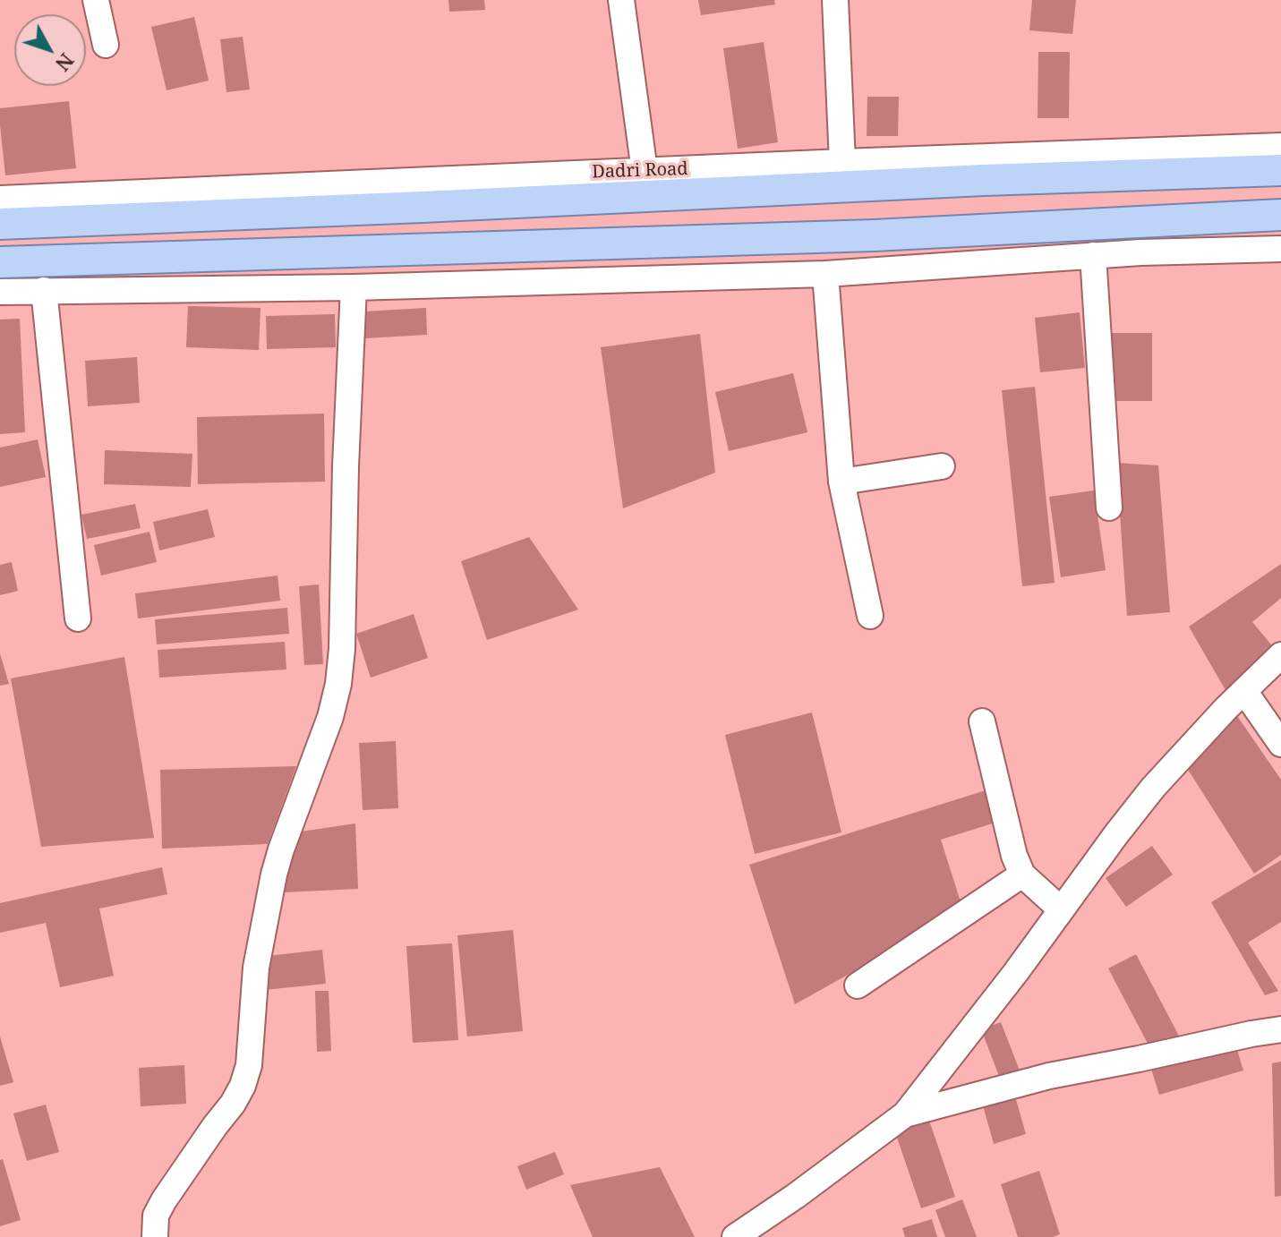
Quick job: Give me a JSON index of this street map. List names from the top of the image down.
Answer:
{
  "streets": {
    "street": ["Dadri Road"]
  },
  "north": "bottom right"
}
